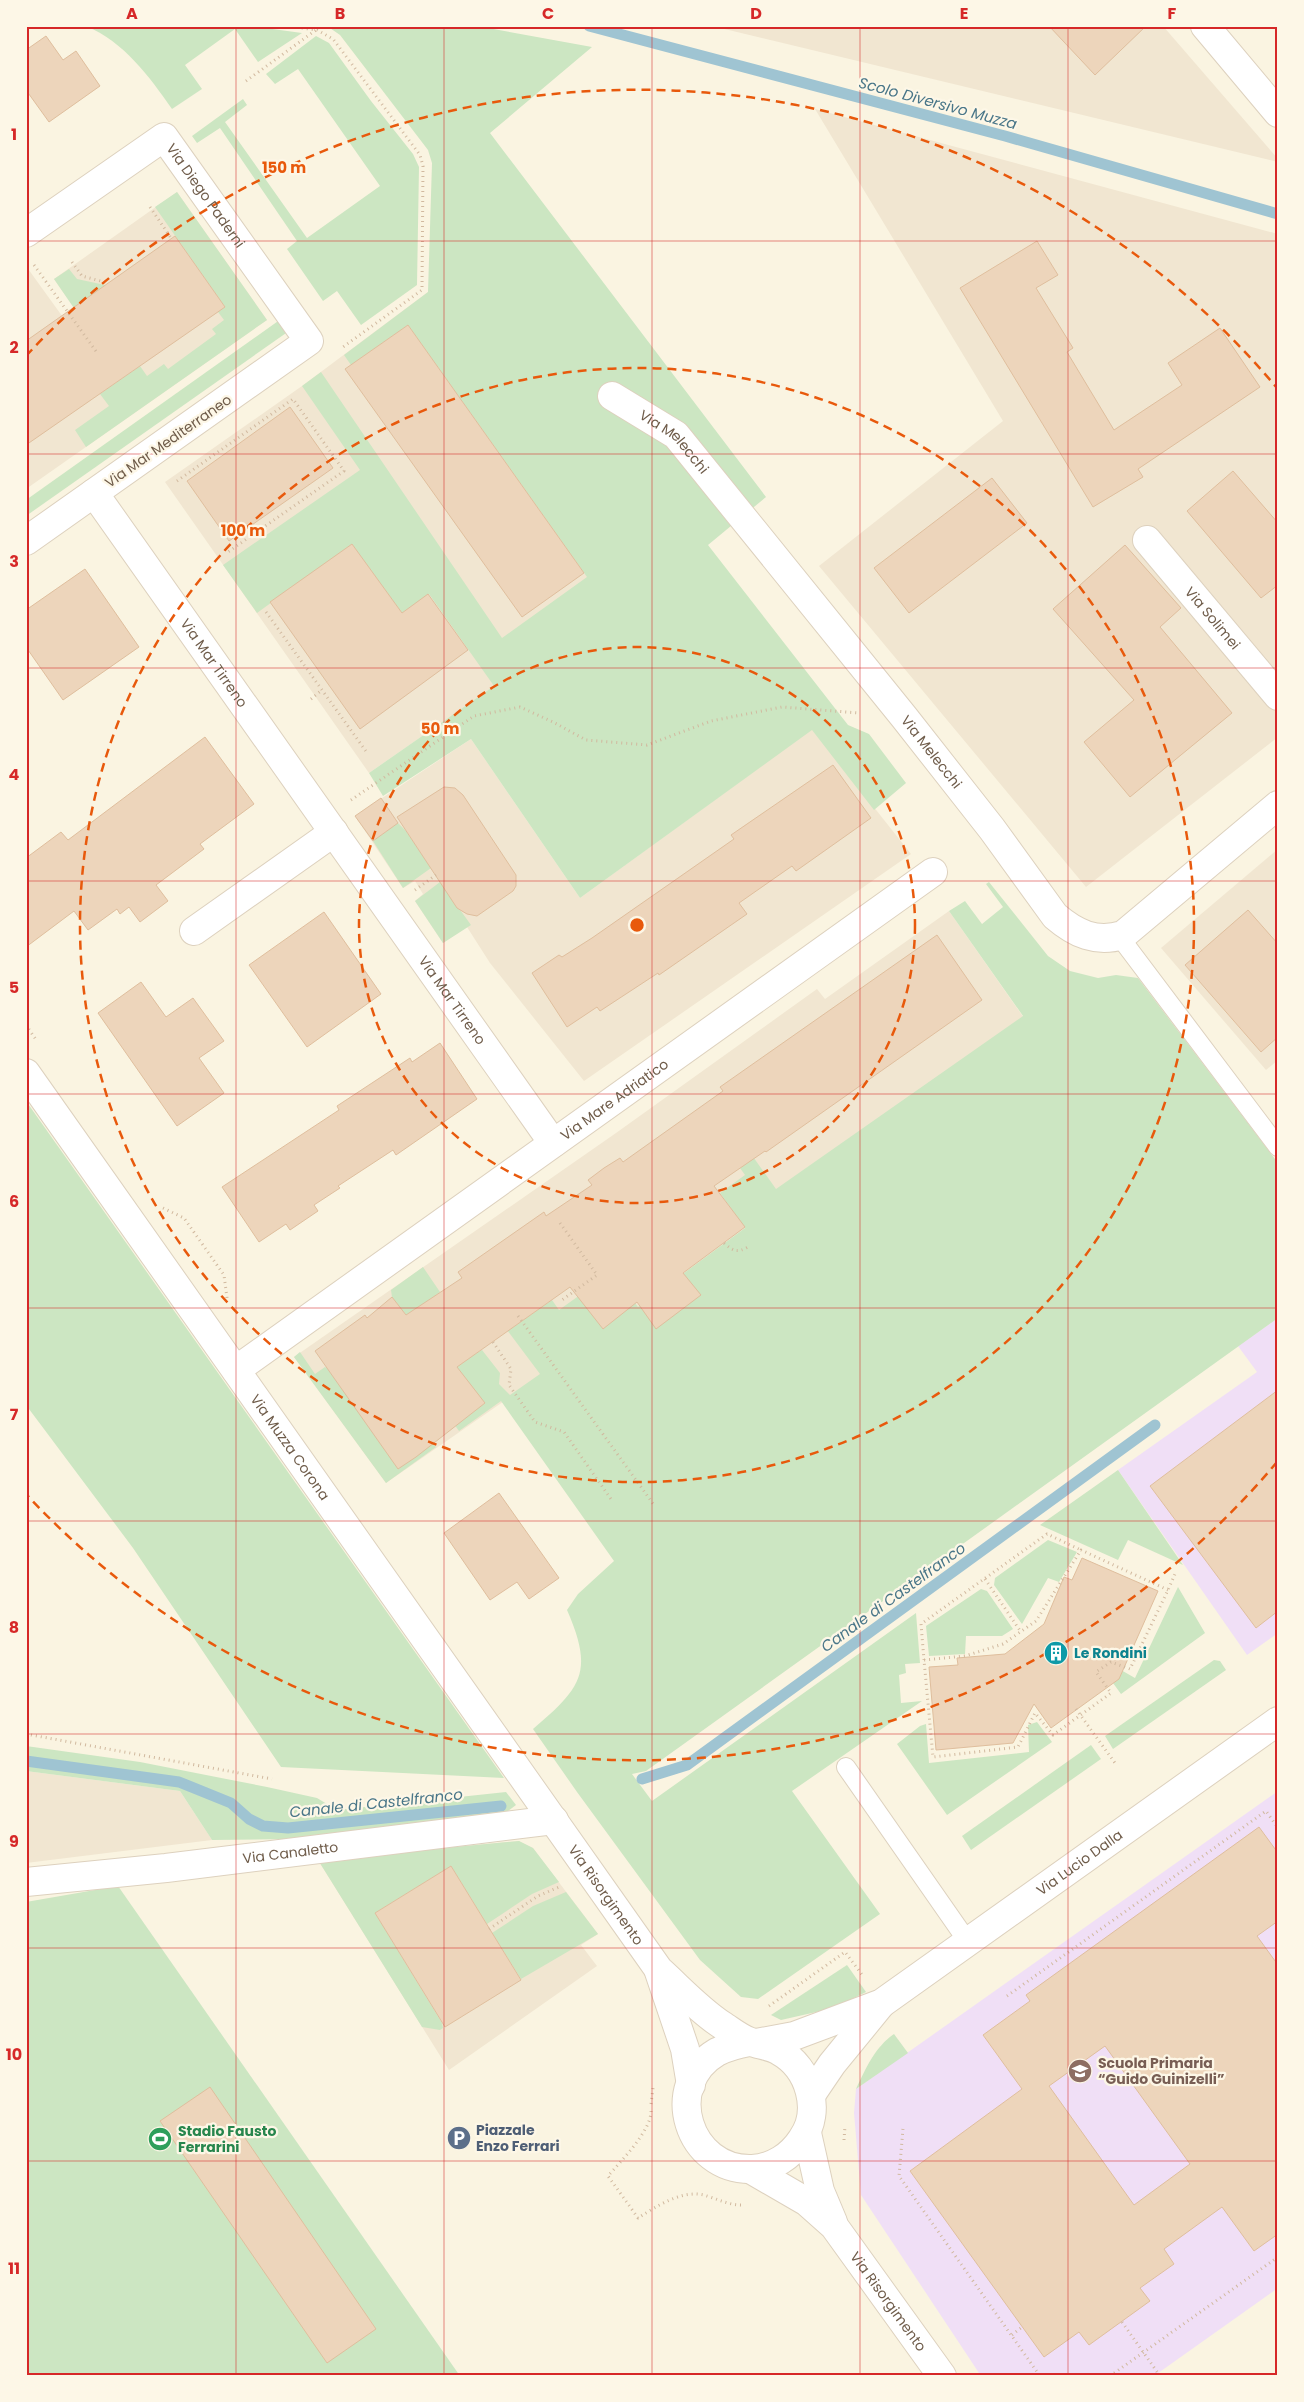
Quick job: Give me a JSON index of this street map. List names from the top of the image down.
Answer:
{
  "streets": {
    "street": [
      "Via Diego Paderni",
      "Via Mar Mediterraneo",
      "Via Melecchi",
      "Via Solimei",
      "Via Mar Tirreno",
      "Via Mare Adriatico",
      "Via Muzza Corona",
      "Via Canaletto",
      "Via Lucio Dalla",
      "Via Risorgimento"
    ]
  },
  "crossings": [
    ["Via Diego Paderni", "Via Mar Mediterraneo"],
    ["Via Mar Mediterraneo", "Via Mar Tirreno"],
    ["Via Mar Tirreno", "Via Mare Adriatico"],
    ["Via Mare Adriatico", "Via Muzza Corona"],
    ["Via Muzza Corona", "Via Canaletto"],
    ["Via Muzza Corona", "Via Risorgimento"],
    ["Via Canaletto", "Via Risorgimento"],
    ["Via Lucio Dalla", "Via Risorgimento"]
  ],
  "water": ["Scolo Diversivo Muzza", "Canale di Castelfranco"],
  "places": {
    "building": ["Le Rondini"],
    "school or university": ["Scuola Primaria “Guido Guinizelli”"],
    "parking": ["Piazzale Enzo Ferrari"],
    "sports": ["Stadio Fausto Ferrarini"]
  },
  "grid": {
    "columns": [
      "A",
      "B",
      "C",
      "D",
      "E",
      "F"
    ],
    "rows": [
      "1",
      "2",
      "3",
      "4",
      "5",
      "6",
      "7",
      "8",
      "9",
      "10",
      "11"
    ]
  },
  "rings": ["150 m", "100 m", "50 m"]
}
